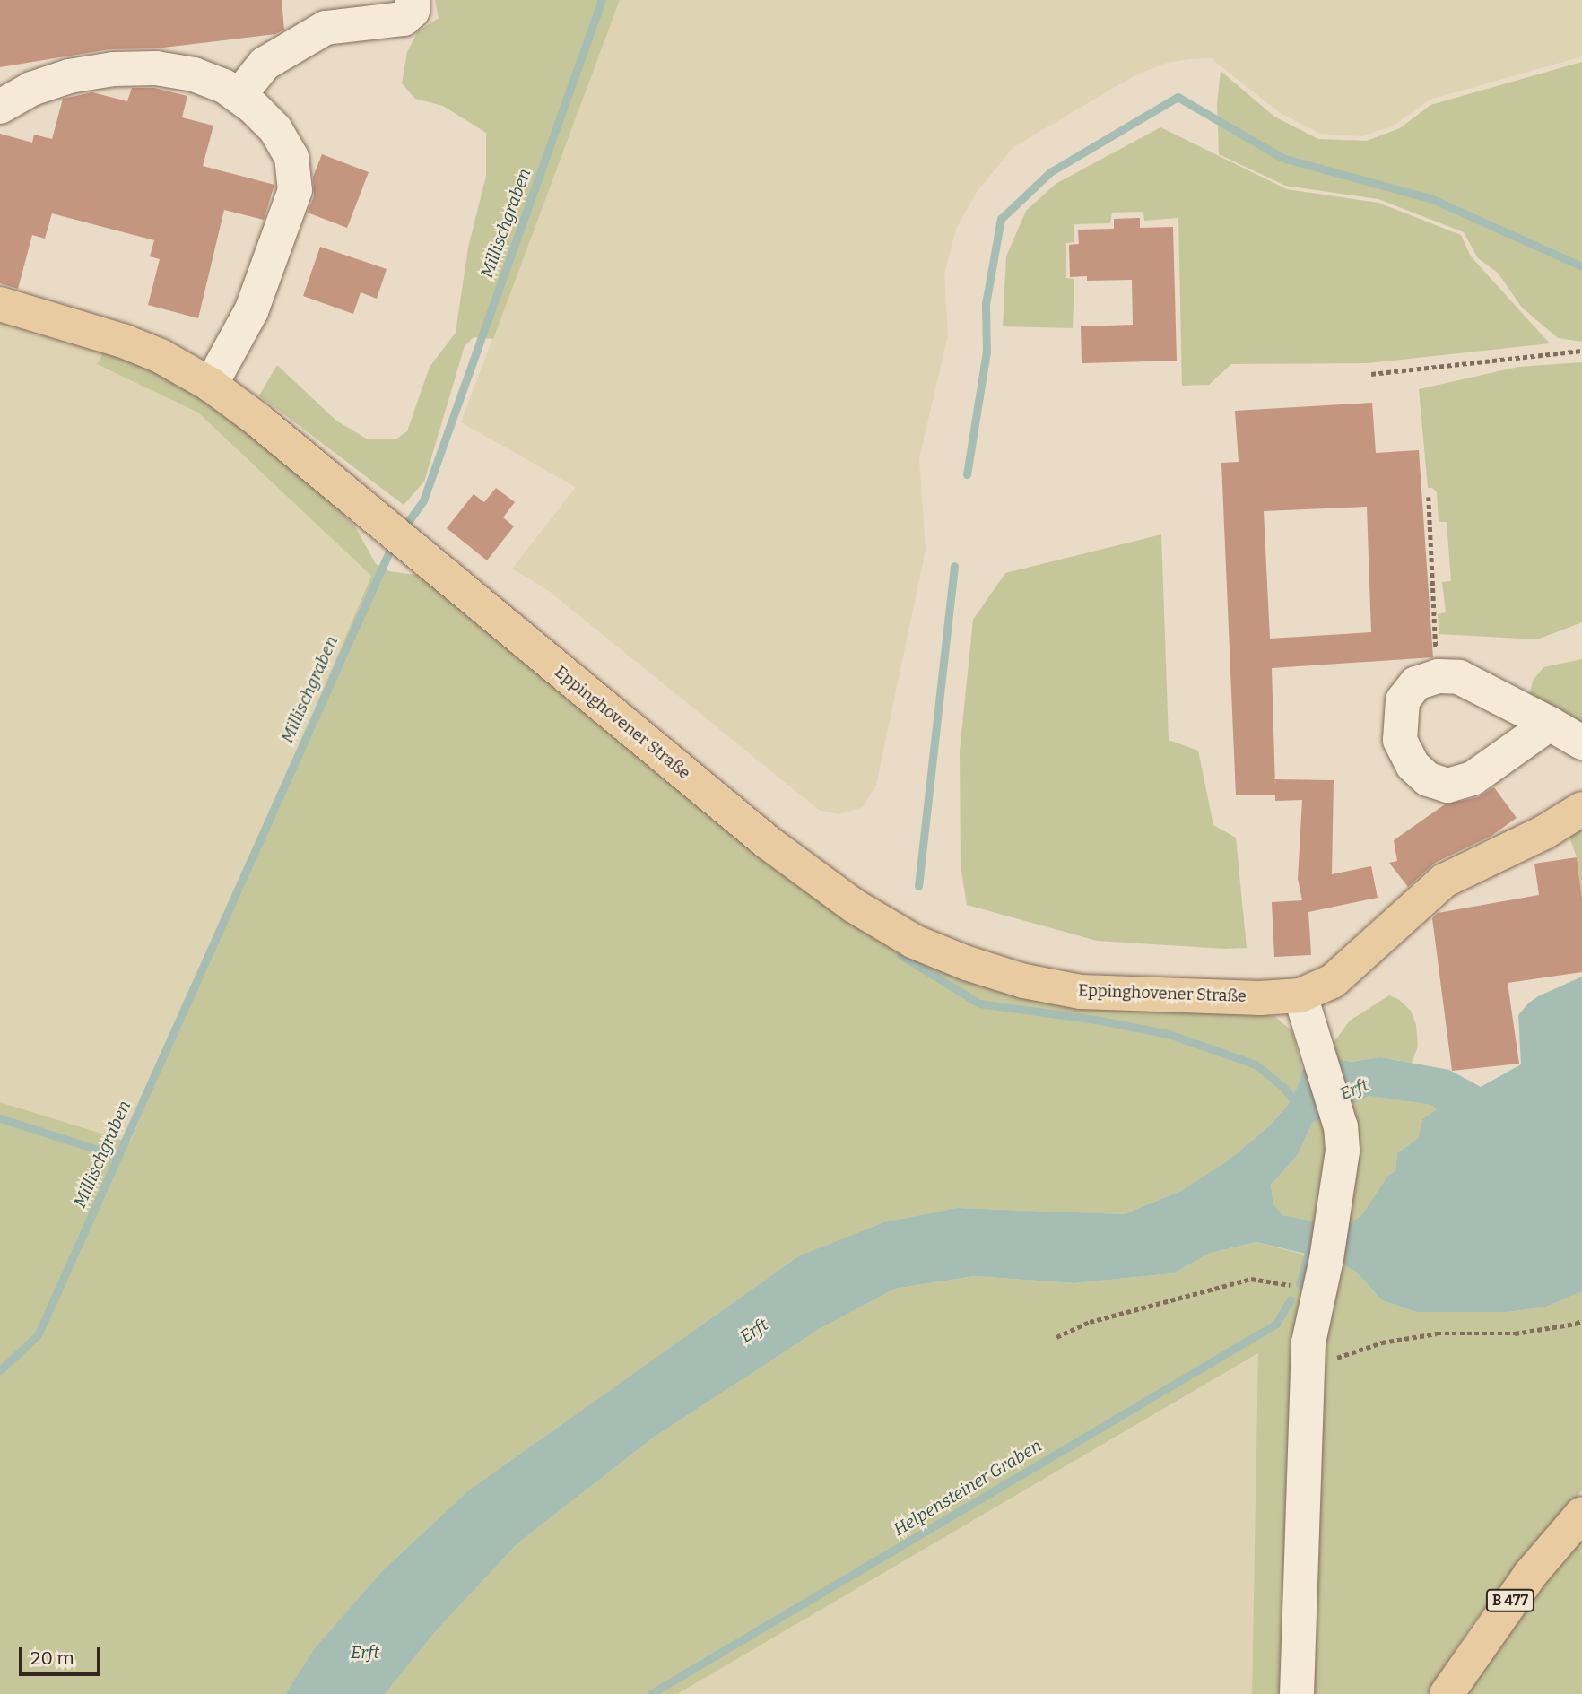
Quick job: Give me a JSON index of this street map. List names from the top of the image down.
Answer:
{
  "streets": {
    "main road": ["Eppinghovener Straße", "B 477"]
  },
  "water": ["Millischgraben", "Erft", "Helpensteiner Graben"],
  "scale_bar": "20 m"
}
